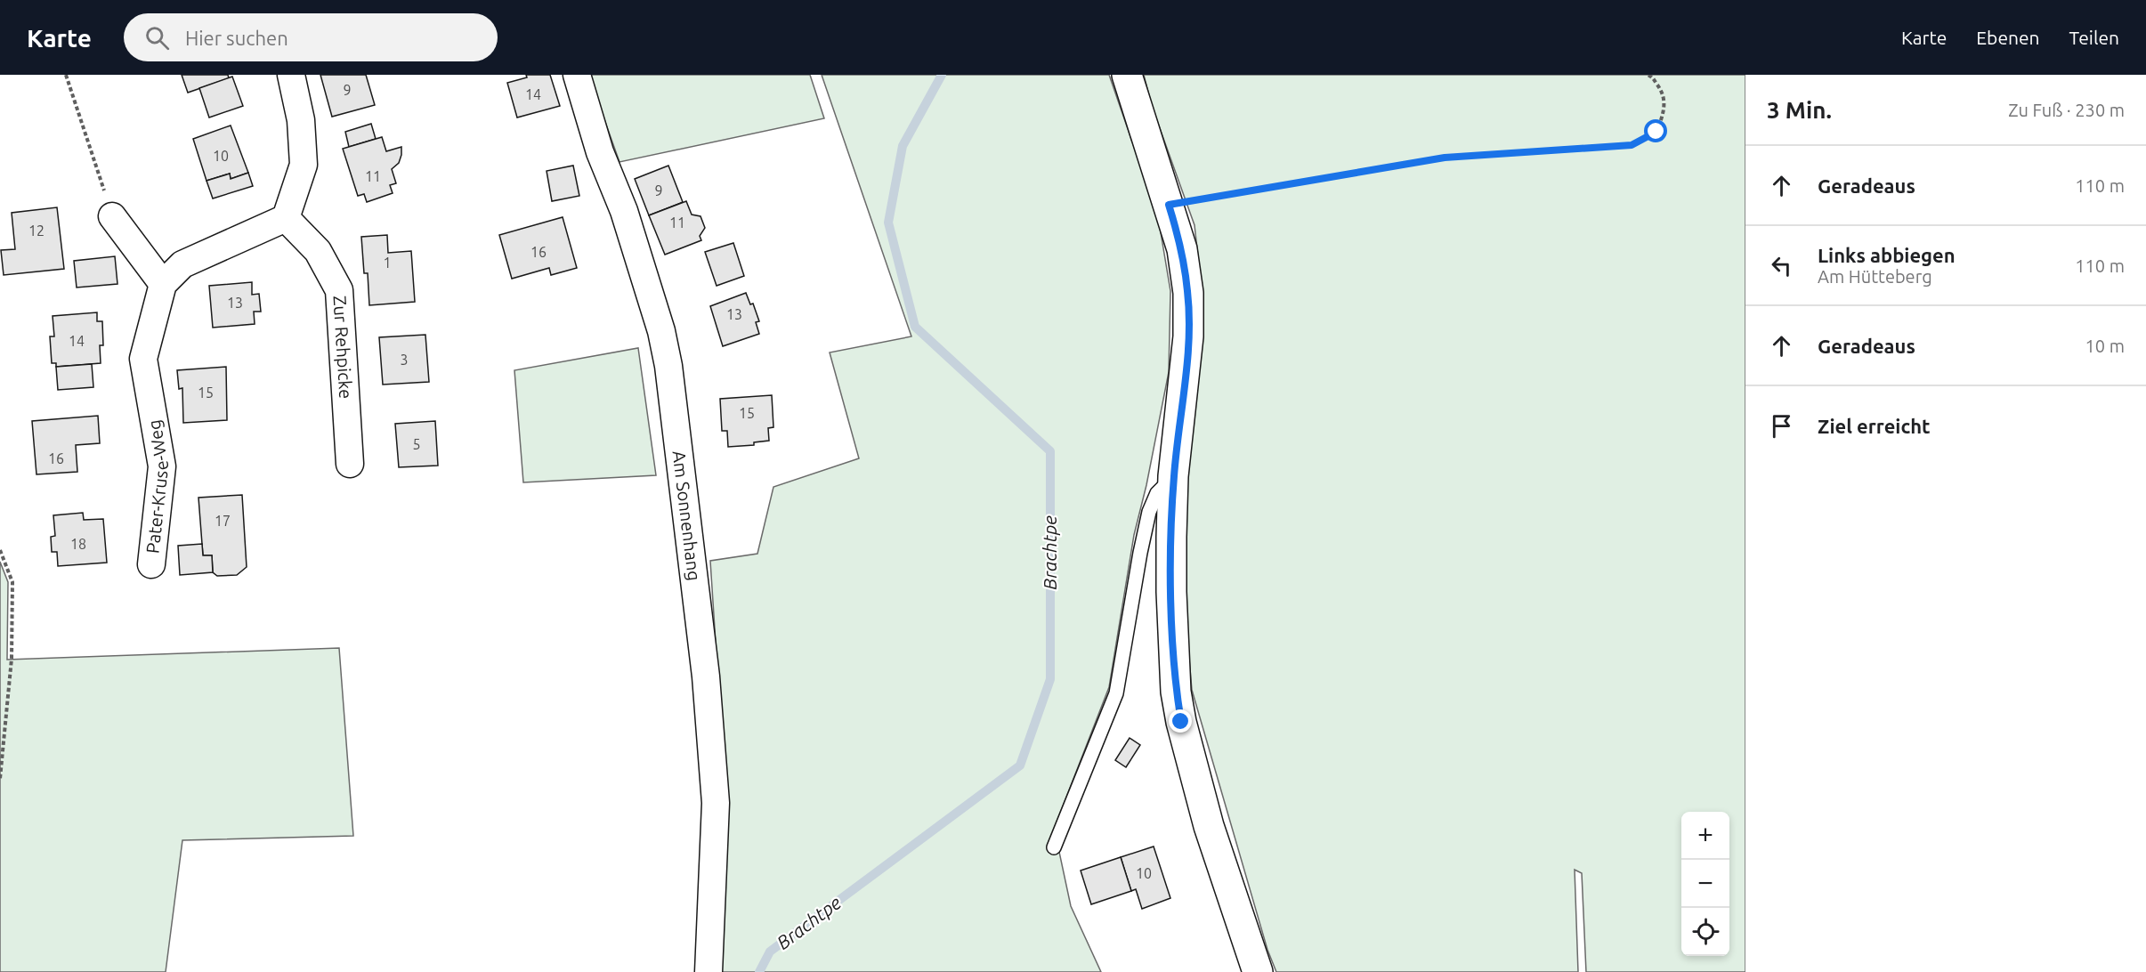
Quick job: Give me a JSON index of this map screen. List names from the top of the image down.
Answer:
{
  "streets": {
    "street": ["Zur Rehpicke", "Pater-Kruse-Weg", "Am Sonnenhang"]
  },
  "water": ["Brachtpe"],
  "house_numbers": [
    "9",
    "14",
    "10",
    "11",
    "9",
    "11",
    "12",
    "16",
    "1",
    "13",
    "13",
    "14",
    "3",
    "15",
    "15",
    "5",
    "16",
    "17",
    "18",
    "10"
  ],
  "page": {
    "header": "Karte",
    "search": "Hier suchen",
    "nav": ["Karte", "Ebenen", "Teilen"],
    "heading": ["3 Min.", "Zu Fuß · 230 m"],
    "list": [
      ["Geradeaus", "110 m"],
      ["Links abbiegen", "Am Hütteberg", "110 m"],
      ["Geradeaus", "10 m"],
      "Ziel erreicht"
    ],
    "map_buttons": ["+", "−"]
  }
}
